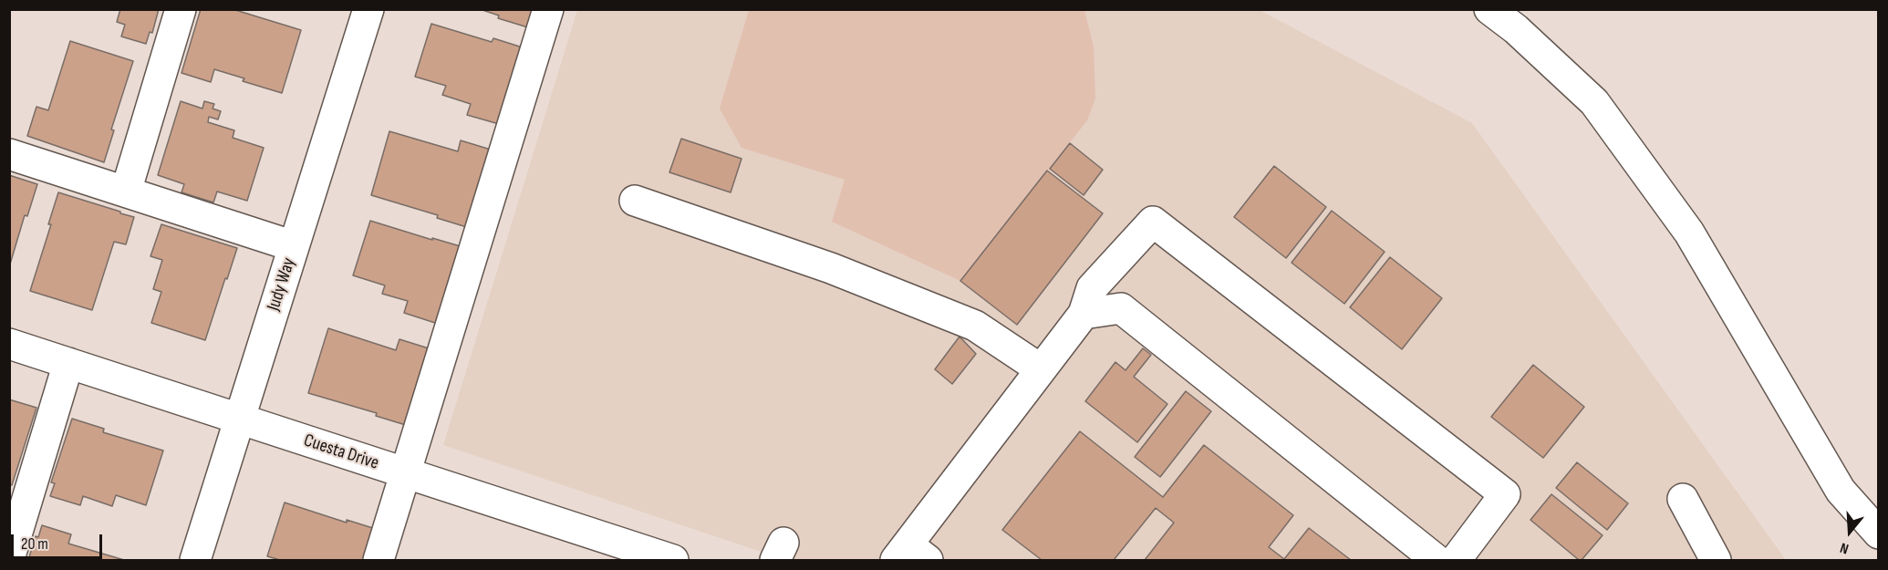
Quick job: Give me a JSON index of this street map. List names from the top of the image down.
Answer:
{
  "streets": {
    "main road": ["Judy Way", "Cuesta Drive"]
  },
  "crossings": [
    ["Judy Way", "Cuesta Drive"]
  ],
  "scale_bar": "20 m",
  "north": "bottom"
}
